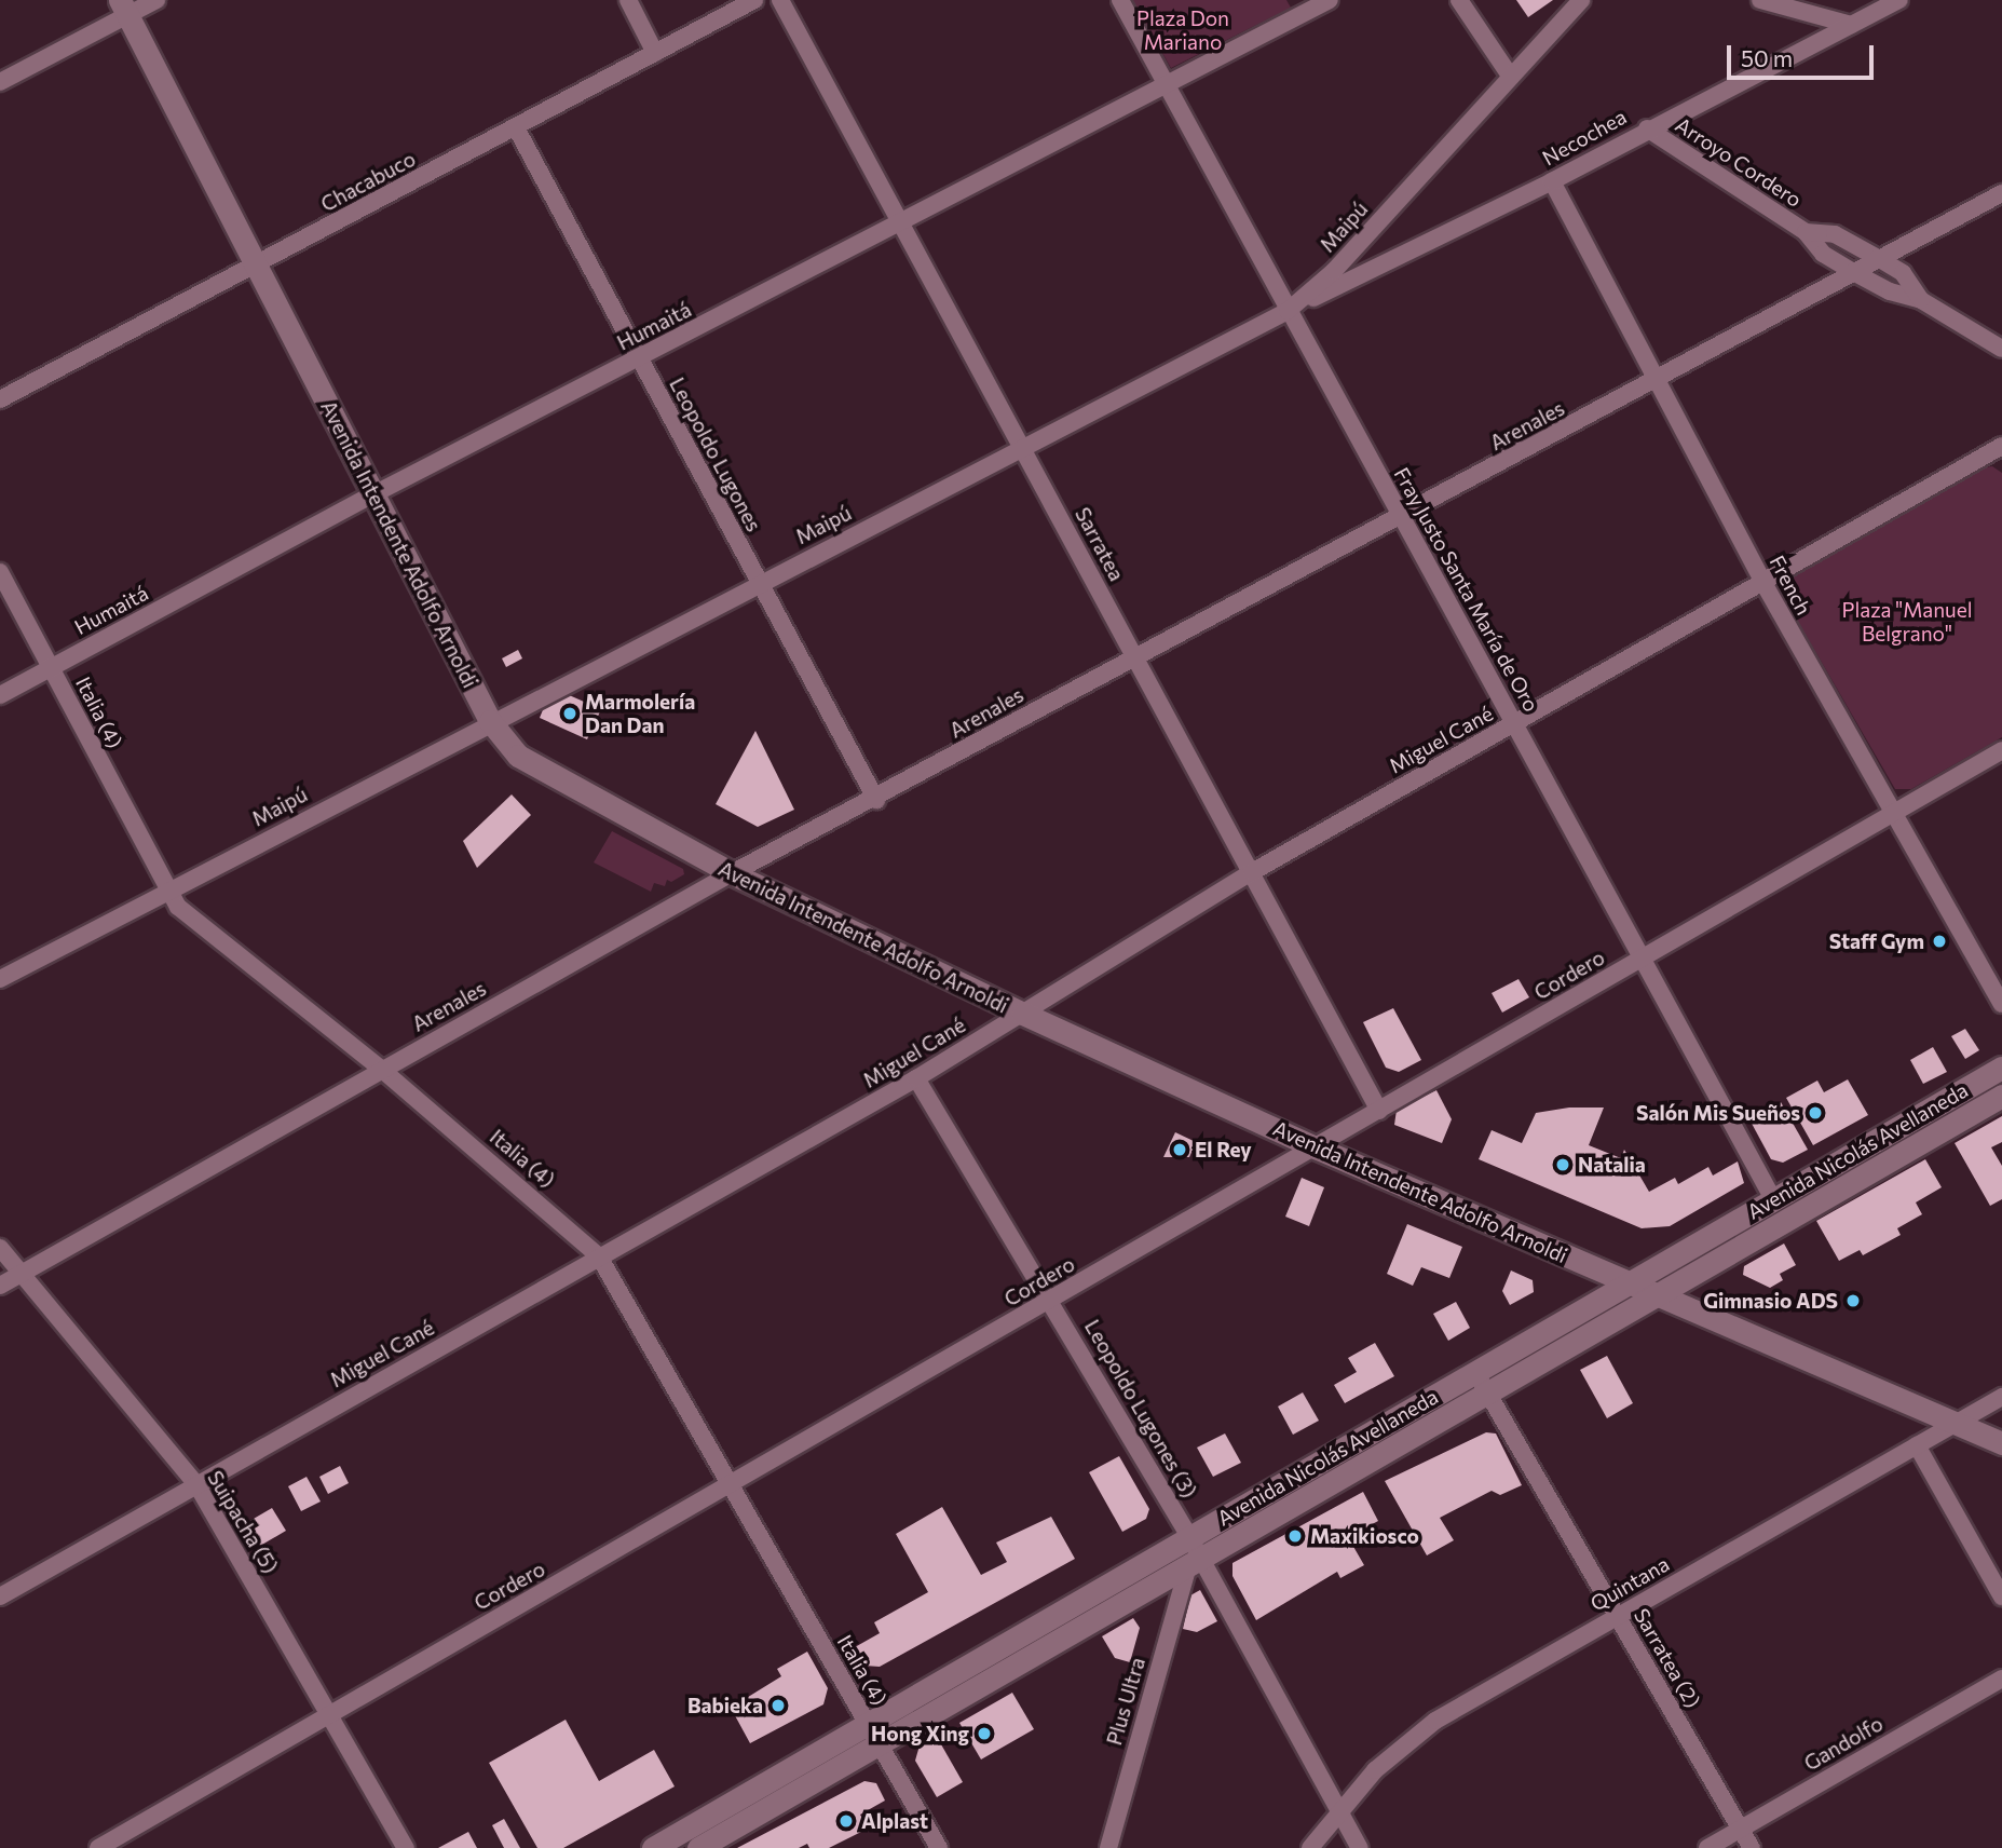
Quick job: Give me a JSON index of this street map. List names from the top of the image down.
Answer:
{
  "streets": {
    "main road": ["Avenida Intendente Adolfo Arnoldi", "Avenida Nicolás Avellaneda"],
    "street": [
      "Necochea",
      "Arroyo Cordero",
      "Chacabuco",
      "Maipú",
      "Humaitá",
      "Arenales",
      "Leopoldo Lugones",
      "Sarratea",
      "French",
      "Fray Justo Santa María de Oro",
      "Italia (4)",
      "Miguel Cané",
      "Cordero",
      "Leopoldo Lugones (3)",
      "Suipacha (5)",
      "Quintana",
      "Sarratea (2)",
      "Plus Ultra",
      "Gandolfo"
    ]
  },
  "crossings": [
    ["Necochea", "Arroyo Cordero"],
    ["Necochea", "Maipú"],
    ["Necochea", "French"],
    ["Necochea", "Fray Justo Santa María de Oro"],
    ["Arroyo Cordero", "Arenales"],
    ["Chacabuco", "Leopoldo Lugones"],
    ["Chacabuco", "Avenida Intendente Adolfo Arnoldi"],
    ["Maipú", "Leopoldo Lugones"],
    ["Maipú", "Avenida Intendente Adolfo Arnoldi"],
    ["Maipú", "Sarratea"],
    ["Maipú", "Fray Justo Santa María de Oro"],
    ["Maipú", "Italia (4)"],
    ["Humaitá", "Leopoldo Lugones"],
    ["Humaitá", "Avenida Intendente Adolfo Arnoldi"],
    ["Humaitá", "Sarratea"],
    ["Humaitá", "Fray Justo Santa María de Oro"],
    ["Humaitá", "Italia (4)"],
    ["Arenales", "Leopoldo Lugones"],
    ["Arenales", "Avenida Intendente Adolfo Arnoldi"],
    ["Arenales", "Sarratea"],
    ["Arenales", "French"],
    ["Arenales", "Fray Justo Santa María de Oro"],
    ["Arenales", "Italia (4)"],
    ["Arenales", "Suipacha (5)"],
    ["Avenida Intendente Adolfo Arnoldi", "Miguel Cané"],
    ["Avenida Intendente Adolfo Arnoldi", "Cordero"],
    ["Avenida Intendente Adolfo Arnoldi", "Avenida Nicolás Avellaneda"],
    ["Avenida Intendente Adolfo Arnoldi", "Quintana"],
    ["Sarratea", "Miguel Cané"],
    ["Sarratea", "Cordero"],
    ["French", "Miguel Cané"],
    ["French", "Cordero"],
    ["Fray Justo Santa María de Oro", "Miguel Cané"],
    ["Fray Justo Santa María de Oro", "Cordero"],
    ["Fray Justo Santa María de Oro", "Avenida Nicolás Avellaneda"],
    ["Italia (4)", "Miguel Cané"],
    ["Italia (4)", "Cordero"],
    ["Italia (4)", "Avenida Nicolás Avellaneda"],
    ["Miguel Cané", "Leopoldo Lugones (3)"],
    ["Miguel Cané", "Suipacha (5)"],
    ["Cordero", "Leopoldo Lugones (3)"],
    ["Cordero", "Suipacha (5)"],
    ["Avenida Nicolás Avellaneda", "Leopoldo Lugones (3)"],
    ["Avenida Nicolás Avellaneda", "Sarratea (2)"],
    ["Avenida Nicolás Avellaneda", "Plus Ultra"],
    ["Leopoldo Lugones (3)", "Quintana"],
    ["Leopoldo Lugones (3)", "Plus Ultra"],
    ["Quintana", "Sarratea (2)"],
    ["Sarratea (2)", "Gandolfo"]
  ],
  "parks": ["Plaza Don Mariano", "Plaza \"Manuel Belgrano\""],
  "places": [
    "Marmolería Dan Dan",
    "Staff Gym",
    "Salón Mis Sueños",
    "El Rey",
    "Natalia",
    "Gimnasio ADS",
    "Maxikiosco",
    "Babieka",
    "Hong Xing",
    "Alplast"
  ],
  "scale_bar": "50 m"
}
